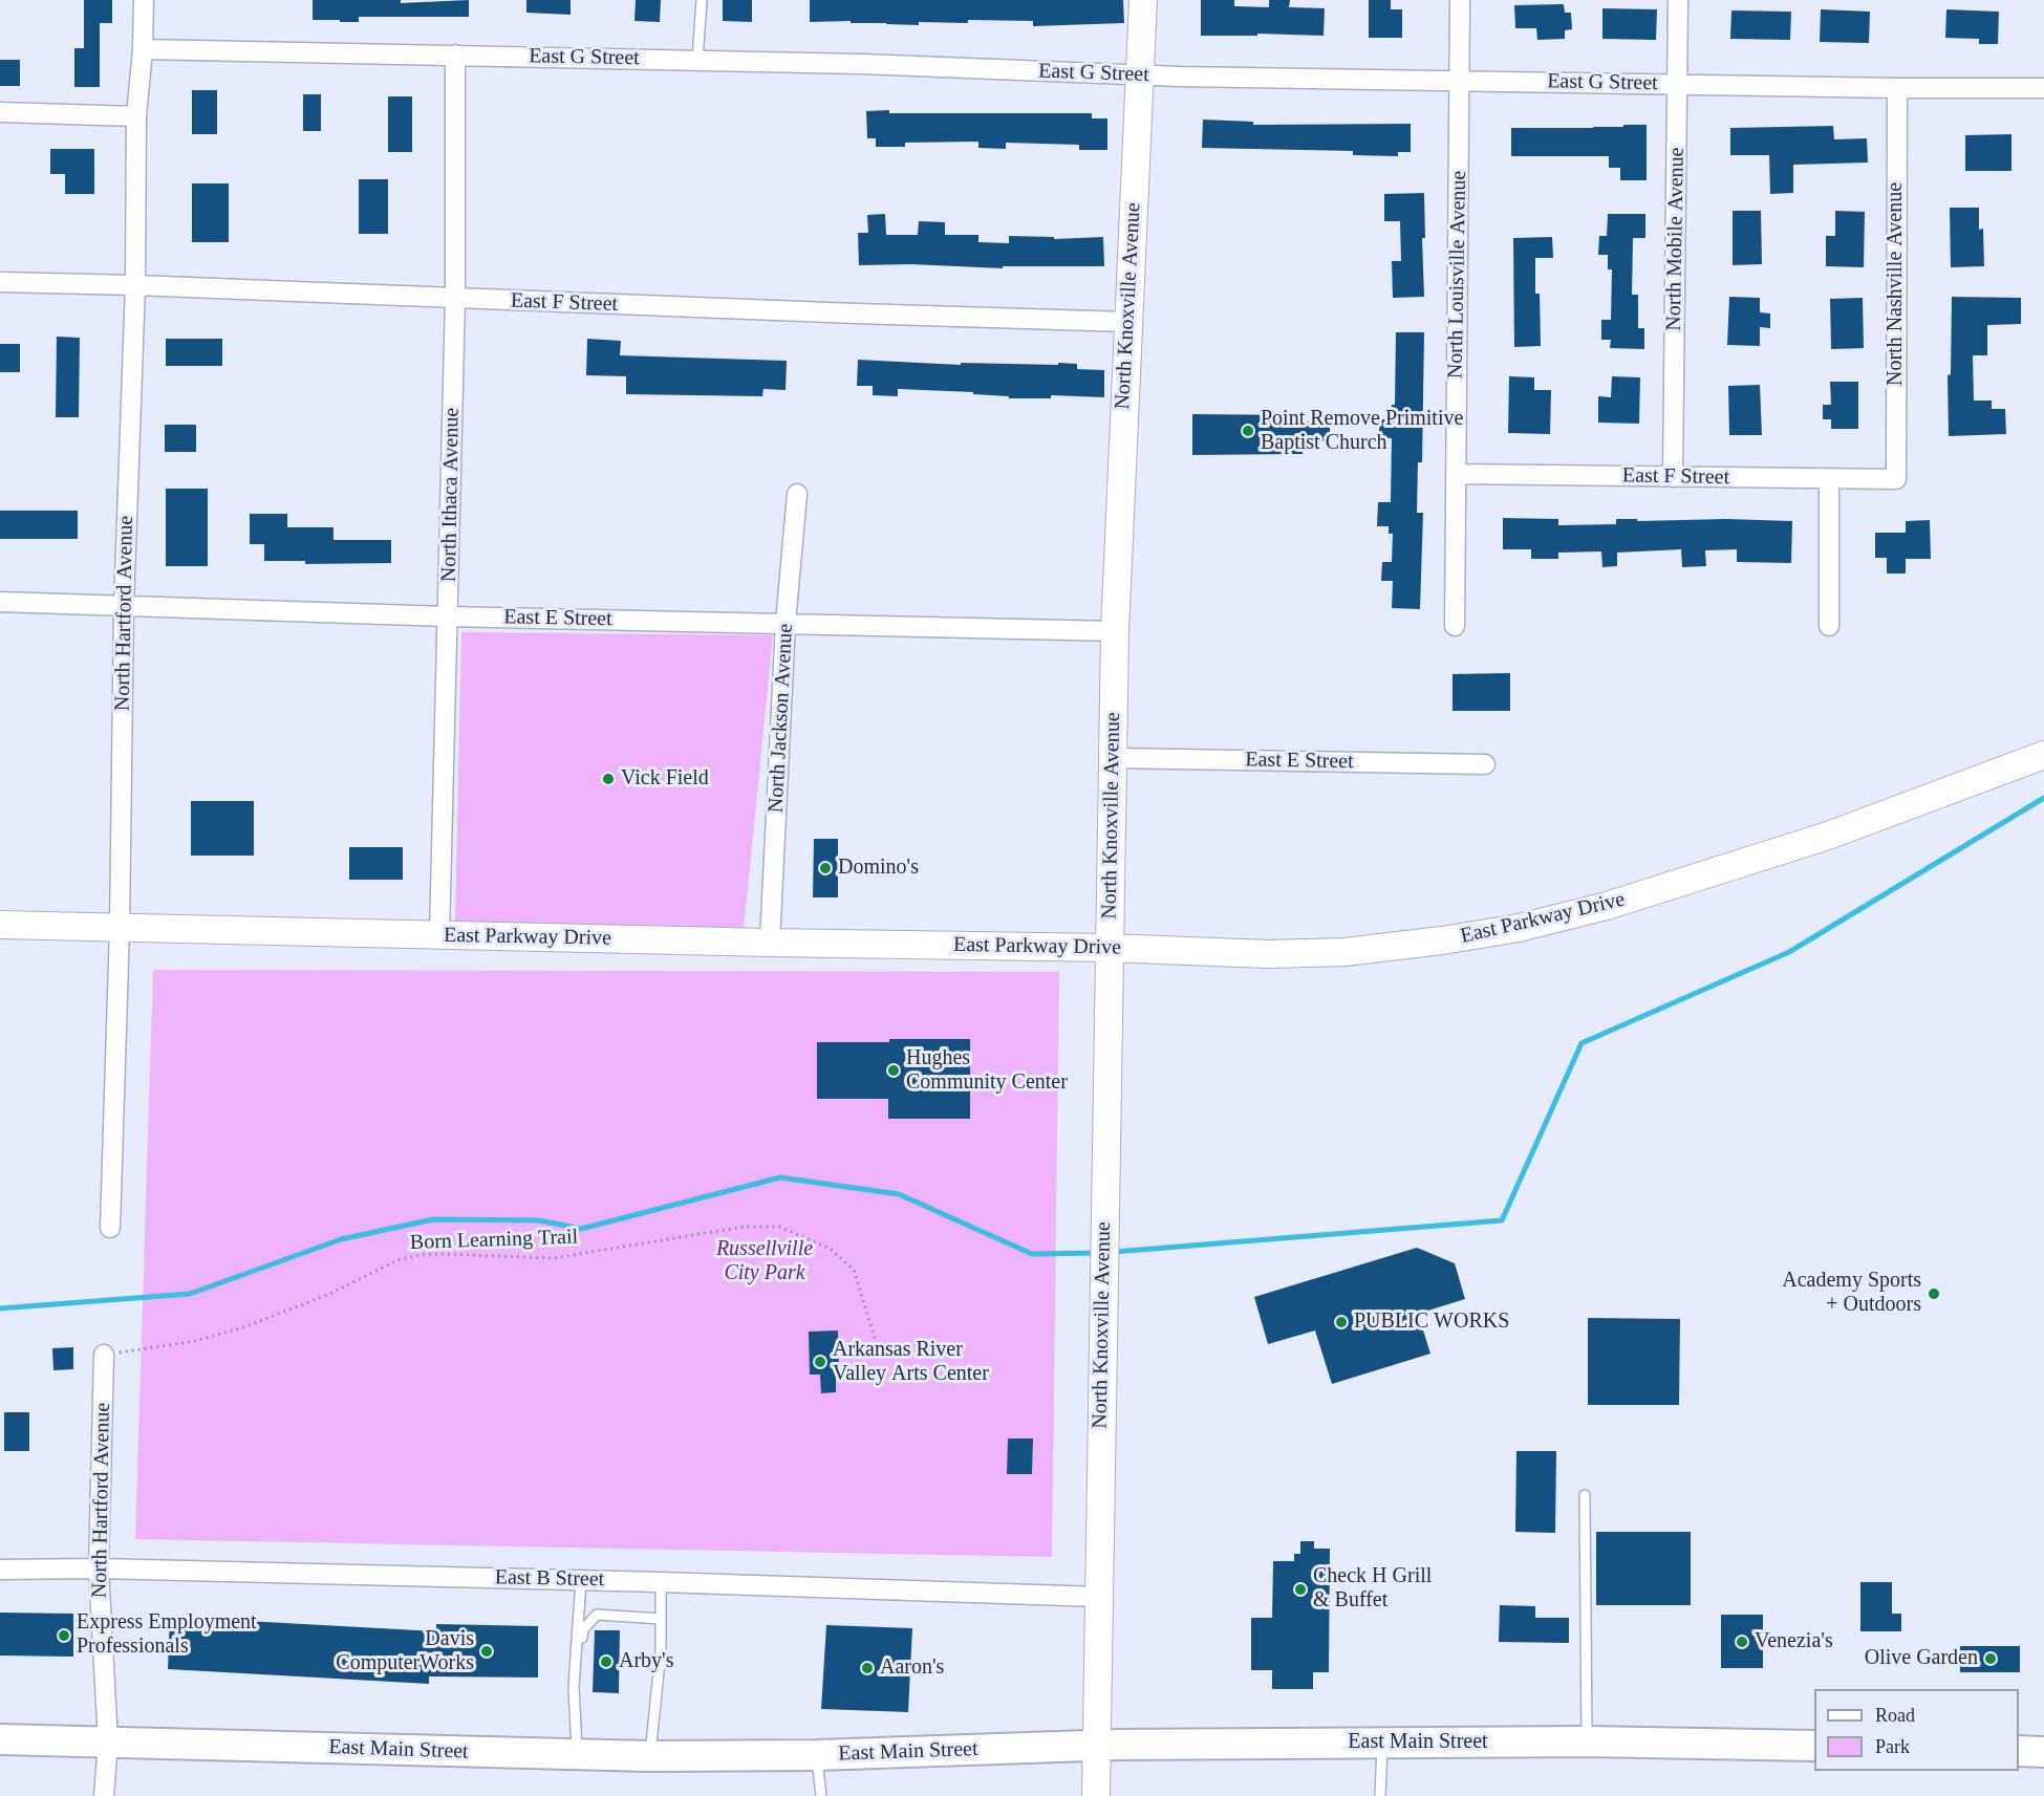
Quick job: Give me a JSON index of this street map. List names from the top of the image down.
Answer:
{
  "streets": {
    "main road": ["North Knoxville Avenue", "East Parkway Drive", "East Main Street"],
    "street": [
      "East G Street",
      "North Mobile Avenue",
      "North Louisville Avenue",
      "North Nashville Avenue",
      "East F Street",
      "North Ithaca Avenue",
      "North Hartford Avenue",
      "East E Street",
      "North Jackson Avenue",
      "East B Street"
    ],
    "path": ["Born Learning Trail"]
  },
  "crossings": [
    ["East G Street", "North Mobile Avenue"],
    ["East G Street", "North Louisville Avenue"],
    ["East G Street", "North Nashville Avenue"],
    ["East G Street", "North Knoxville Avenue"],
    ["East G Street", "North Ithaca Avenue"],
    ["East G Street", "North Hartford Avenue"],
    ["North Mobile Avenue", "East F Street"],
    ["North Louisville Avenue", "East F Street"],
    ["North Nashville Avenue", "East F Street"],
    ["East F Street", "North Knoxville Avenue"],
    ["East F Street", "North Ithaca Avenue"],
    ["East F Street", "North Hartford Avenue"],
    ["North Knoxville Avenue", "East E Street"],
    ["North Knoxville Avenue", "East Parkway Drive"],
    ["North Knoxville Avenue", "East B Street"],
    ["North Knoxville Avenue", "East Main Street"],
    ["North Ithaca Avenue", "East E Street"],
    ["North Ithaca Avenue", "East Parkway Drive"],
    ["North Hartford Avenue", "East E Street"],
    ["North Hartford Avenue", "East Parkway Drive"],
    ["North Hartford Avenue", "Born Learning Trail"],
    ["North Hartford Avenue", "East B Street"],
    ["North Hartford Avenue", "East Main Street"],
    ["East E Street", "North Jackson Avenue"],
    ["North Jackson Avenue", "East Parkway Drive"]
  ],
  "parks": ["Russellville City Park"],
  "places": [
    "Point Remove Primitive Baptist Church",
    "Vick Field",
    "Domino's",
    "Hughes Community Center",
    "Academy Sports + Outdoors",
    "PUBLIC WORKS",
    "Arkansas River Valley Arts Center",
    "Check H Grill & Buffet",
    "Express Employment Professionals",
    "Venezia's",
    "Davis ComputerWorks",
    "Olive Garden",
    "Arby's",
    "Aaron's"
  ],
  "legend": ["Road", "Park"]
}
